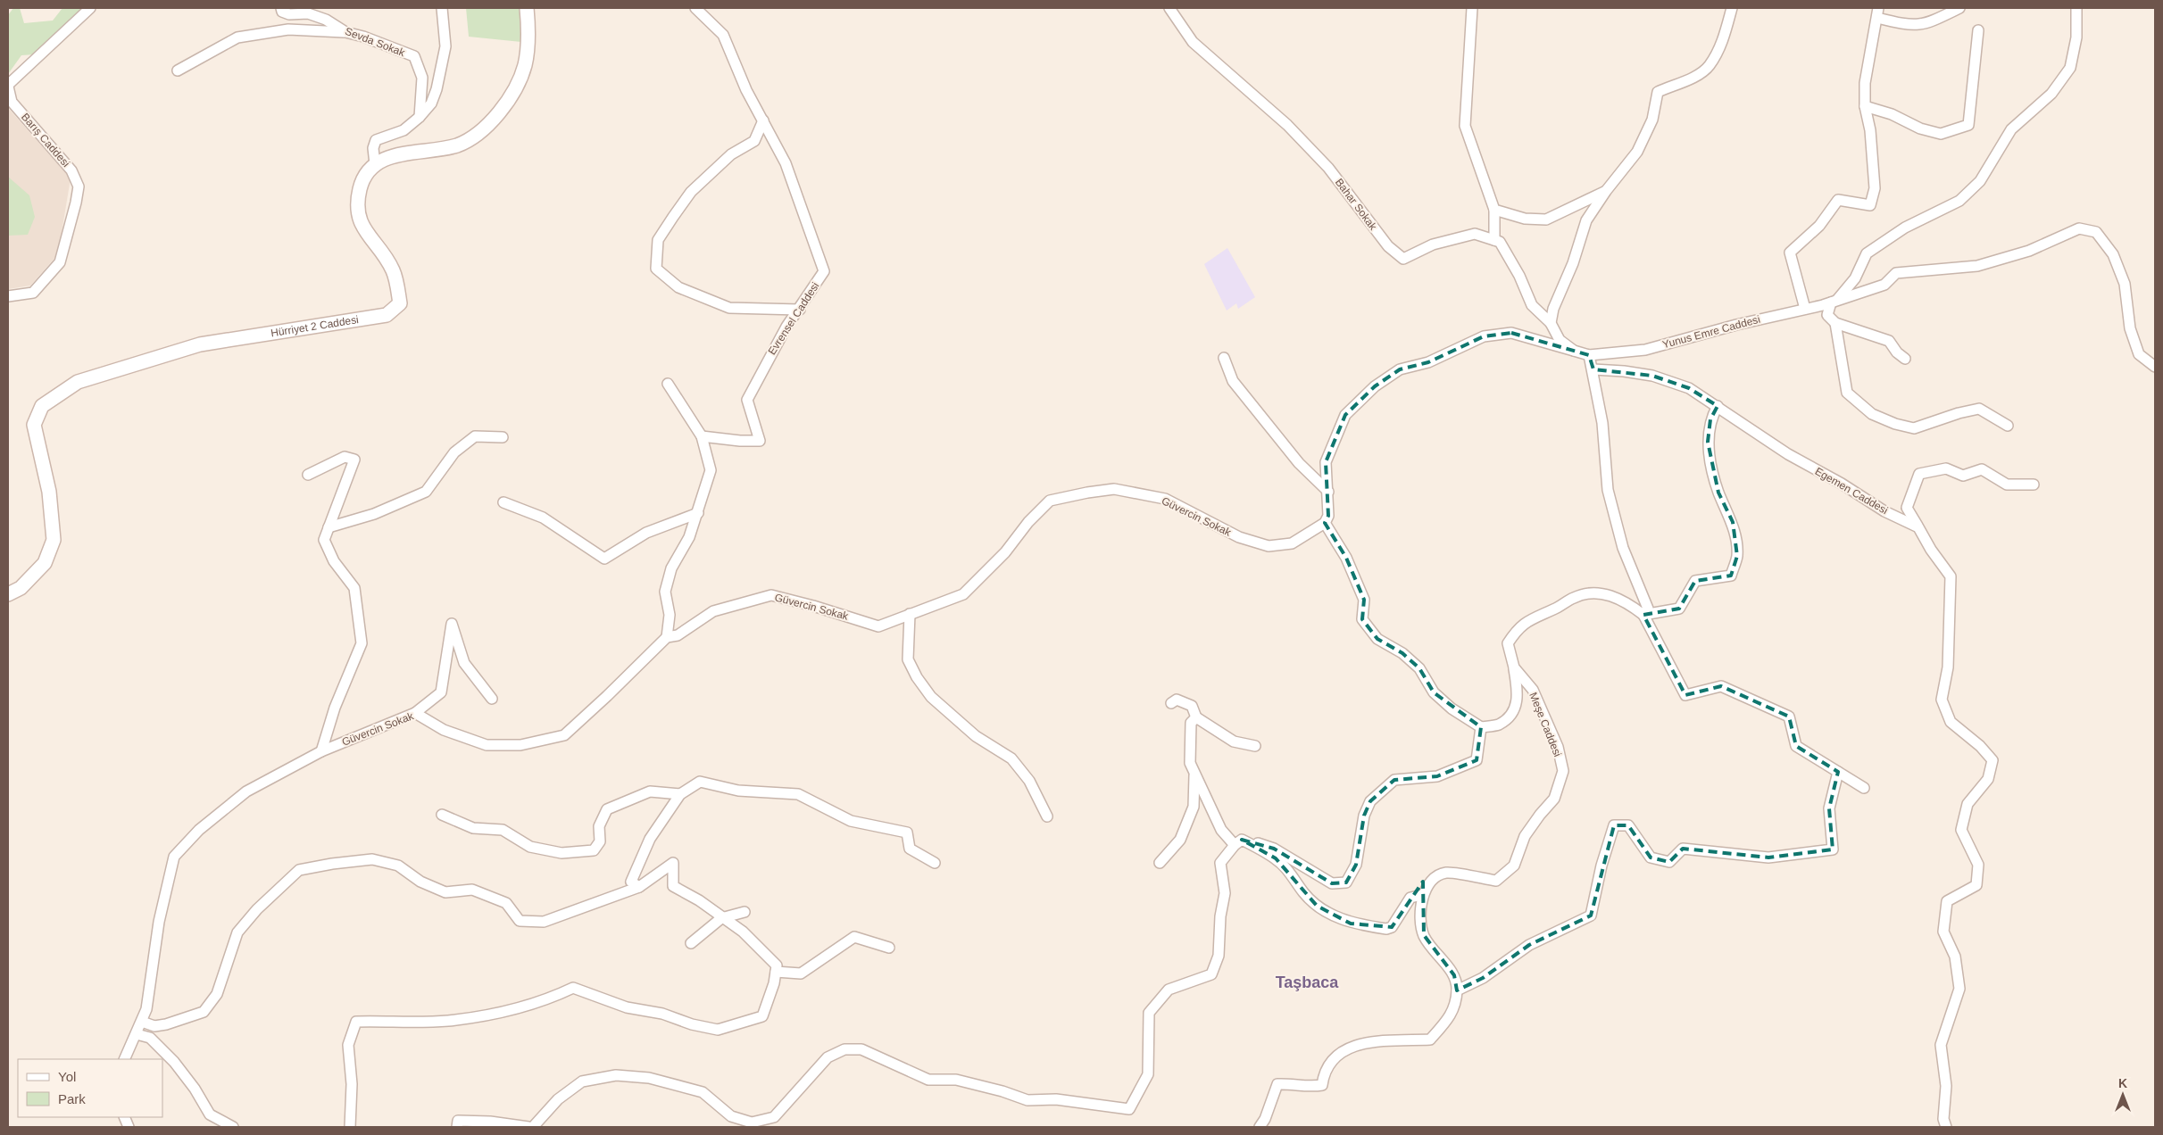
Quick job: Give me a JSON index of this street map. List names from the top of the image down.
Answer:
{
  "streets": {
    "street": [
      "Sevda Sokak",
      "Barış Caddesi",
      "Bahar Sokak",
      "Evrensel Caddesi",
      "Hürriyet 2 Caddesi",
      "Yunus Emre Caddesi",
      "Egemen Caddesi",
      "Güvercin Sokak",
      "Meşe Caddesi"
    ]
  },
  "districts": ["Taşbaca"],
  "legend": ["Yol", "Park"],
  "north": "top"
}
